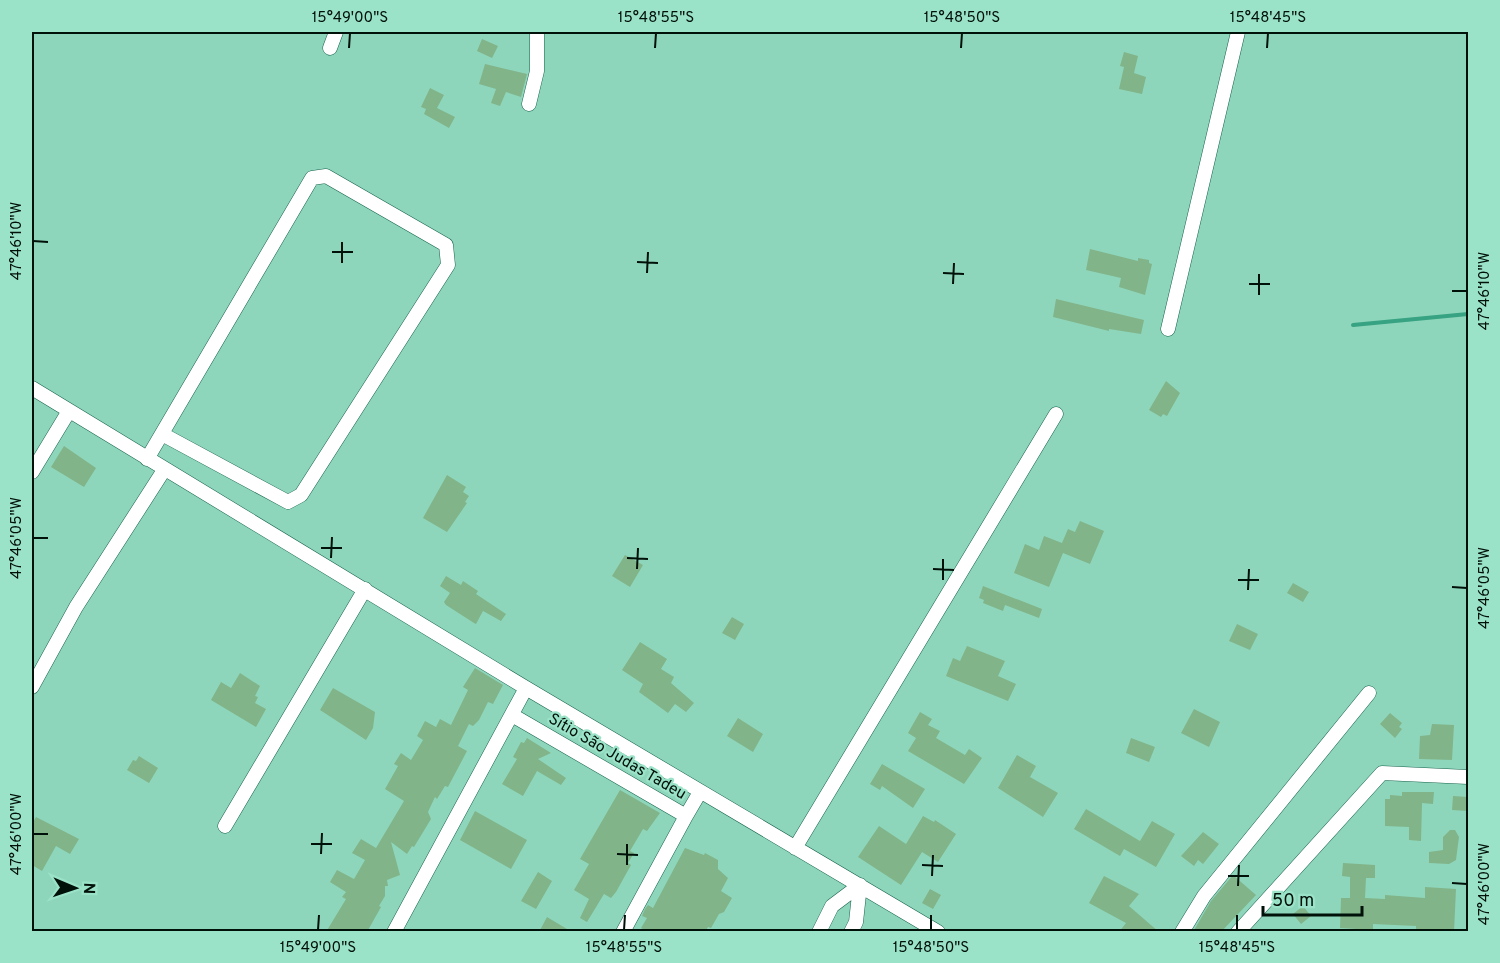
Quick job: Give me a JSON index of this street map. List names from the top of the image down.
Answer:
{
  "streets": {
    "street": ["Sítio São Judas Tadeu"]
  },
  "scale_bar": "50 m",
  "north": "right",
  "coordinates": [
    "15°49'00\"S",
    "15°48'55\"S",
    "15°48'50\"S",
    "15°48'45\"S",
    "47°46'10\"W",
    "47°46'05\"W",
    "47°46'00\"W"
  ]
}
